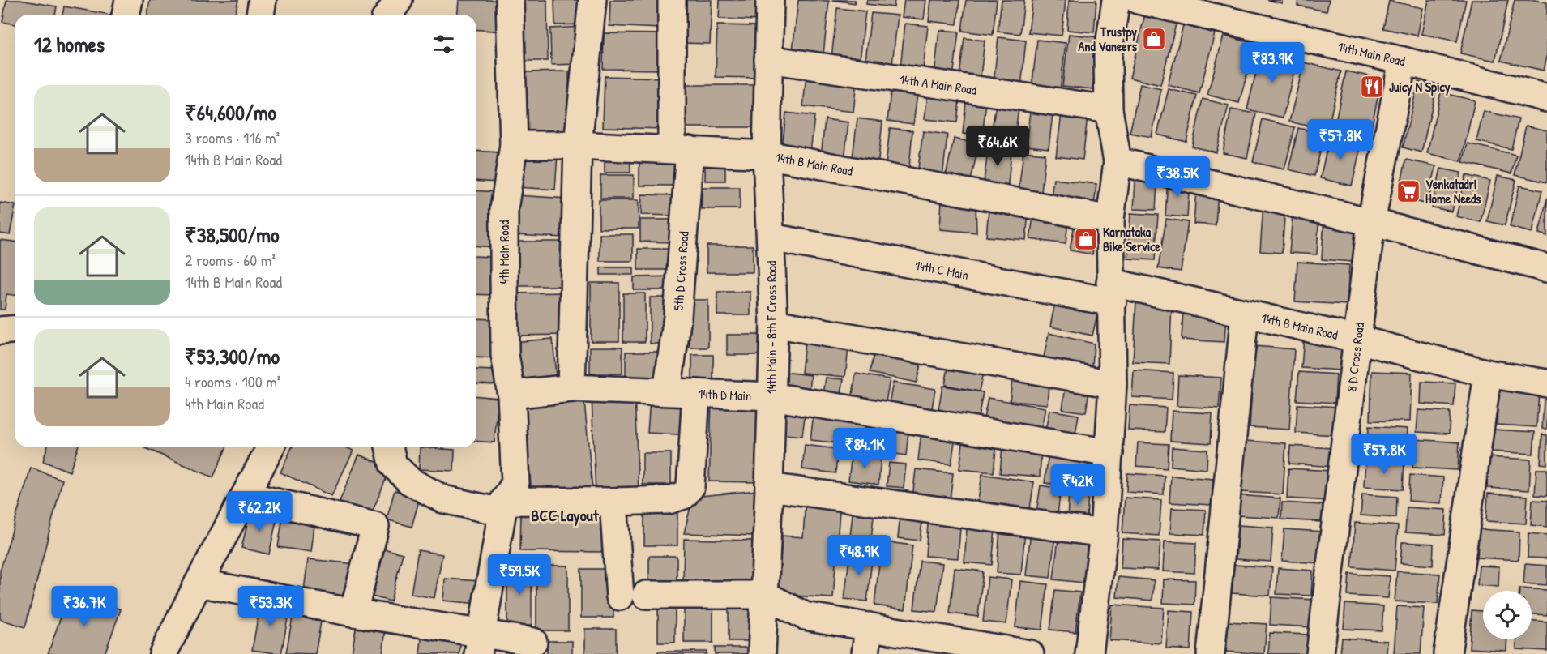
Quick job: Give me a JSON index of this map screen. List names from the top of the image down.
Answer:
{
  "streets": {
    "street": [
      "14th Main Road",
      "14th A Main Road",
      "14th B Main Road",
      "4th Main Road",
      "14th C Main",
      "5th D Cross Road",
      "14th Main - 8th F Cross Road",
      "8 D Cross Road",
      "14th D Main"
    ]
  },
  "crossings": [
    ["14th Main Road", "8 D Cross Road"],
    ["14th A Main Road", "14th Main - 8th F Cross Road"],
    ["14th B Main Road", "4th Main Road"],
    ["14th B Main Road", "14th C Main"],
    ["14th B Main Road", "5th D Cross Road"],
    ["14th B Main Road", "14th Main - 8th F Cross Road"],
    ["14th B Main Road", "8 D Cross Road"],
    ["4th Main Road", "14th D Main"],
    ["14th C Main", "14th Main - 8th F Cross Road"],
    ["5th D Cross Road", "14th D Main"],
    ["14th Main - 8th F Cross Road", "14th D Main"]
  ],
  "districts": ["BCC Layout"],
  "places": {
    "shop": ["Trustpy And Vaneers", "Karnataka Bike Service"],
    "restaurant": ["Juicy N Spicy"],
    "supermarket": ["Venkatadri Home Needs"]
  },
  "page": {
    "heading": "12 homes",
    "price": [
      "₹83.9K",
      "₹57.8K",
      "₹64.6K",
      "₹38.5K",
      "₹84.1K",
      "₹57.8K",
      "₹42K",
      "₹62.2K",
      "₹48.9K",
      "₹59.5K",
      "₹36.7K",
      "₹53.3K"
    ],
    "list": [
      {
        "name": "₹64,600/mo",
        "note": "3 rooms · 116 m² · 14th B Main Road"
      },
      {
        "name": "₹38,500/mo",
        "note": "2 rooms · 60 m² · 14th B Main Road"
      },
      {
        "name": "₹53,300/mo",
        "note": "4 rooms · 100 m² · 4th Main Road"
      }
    ]
  }
}
